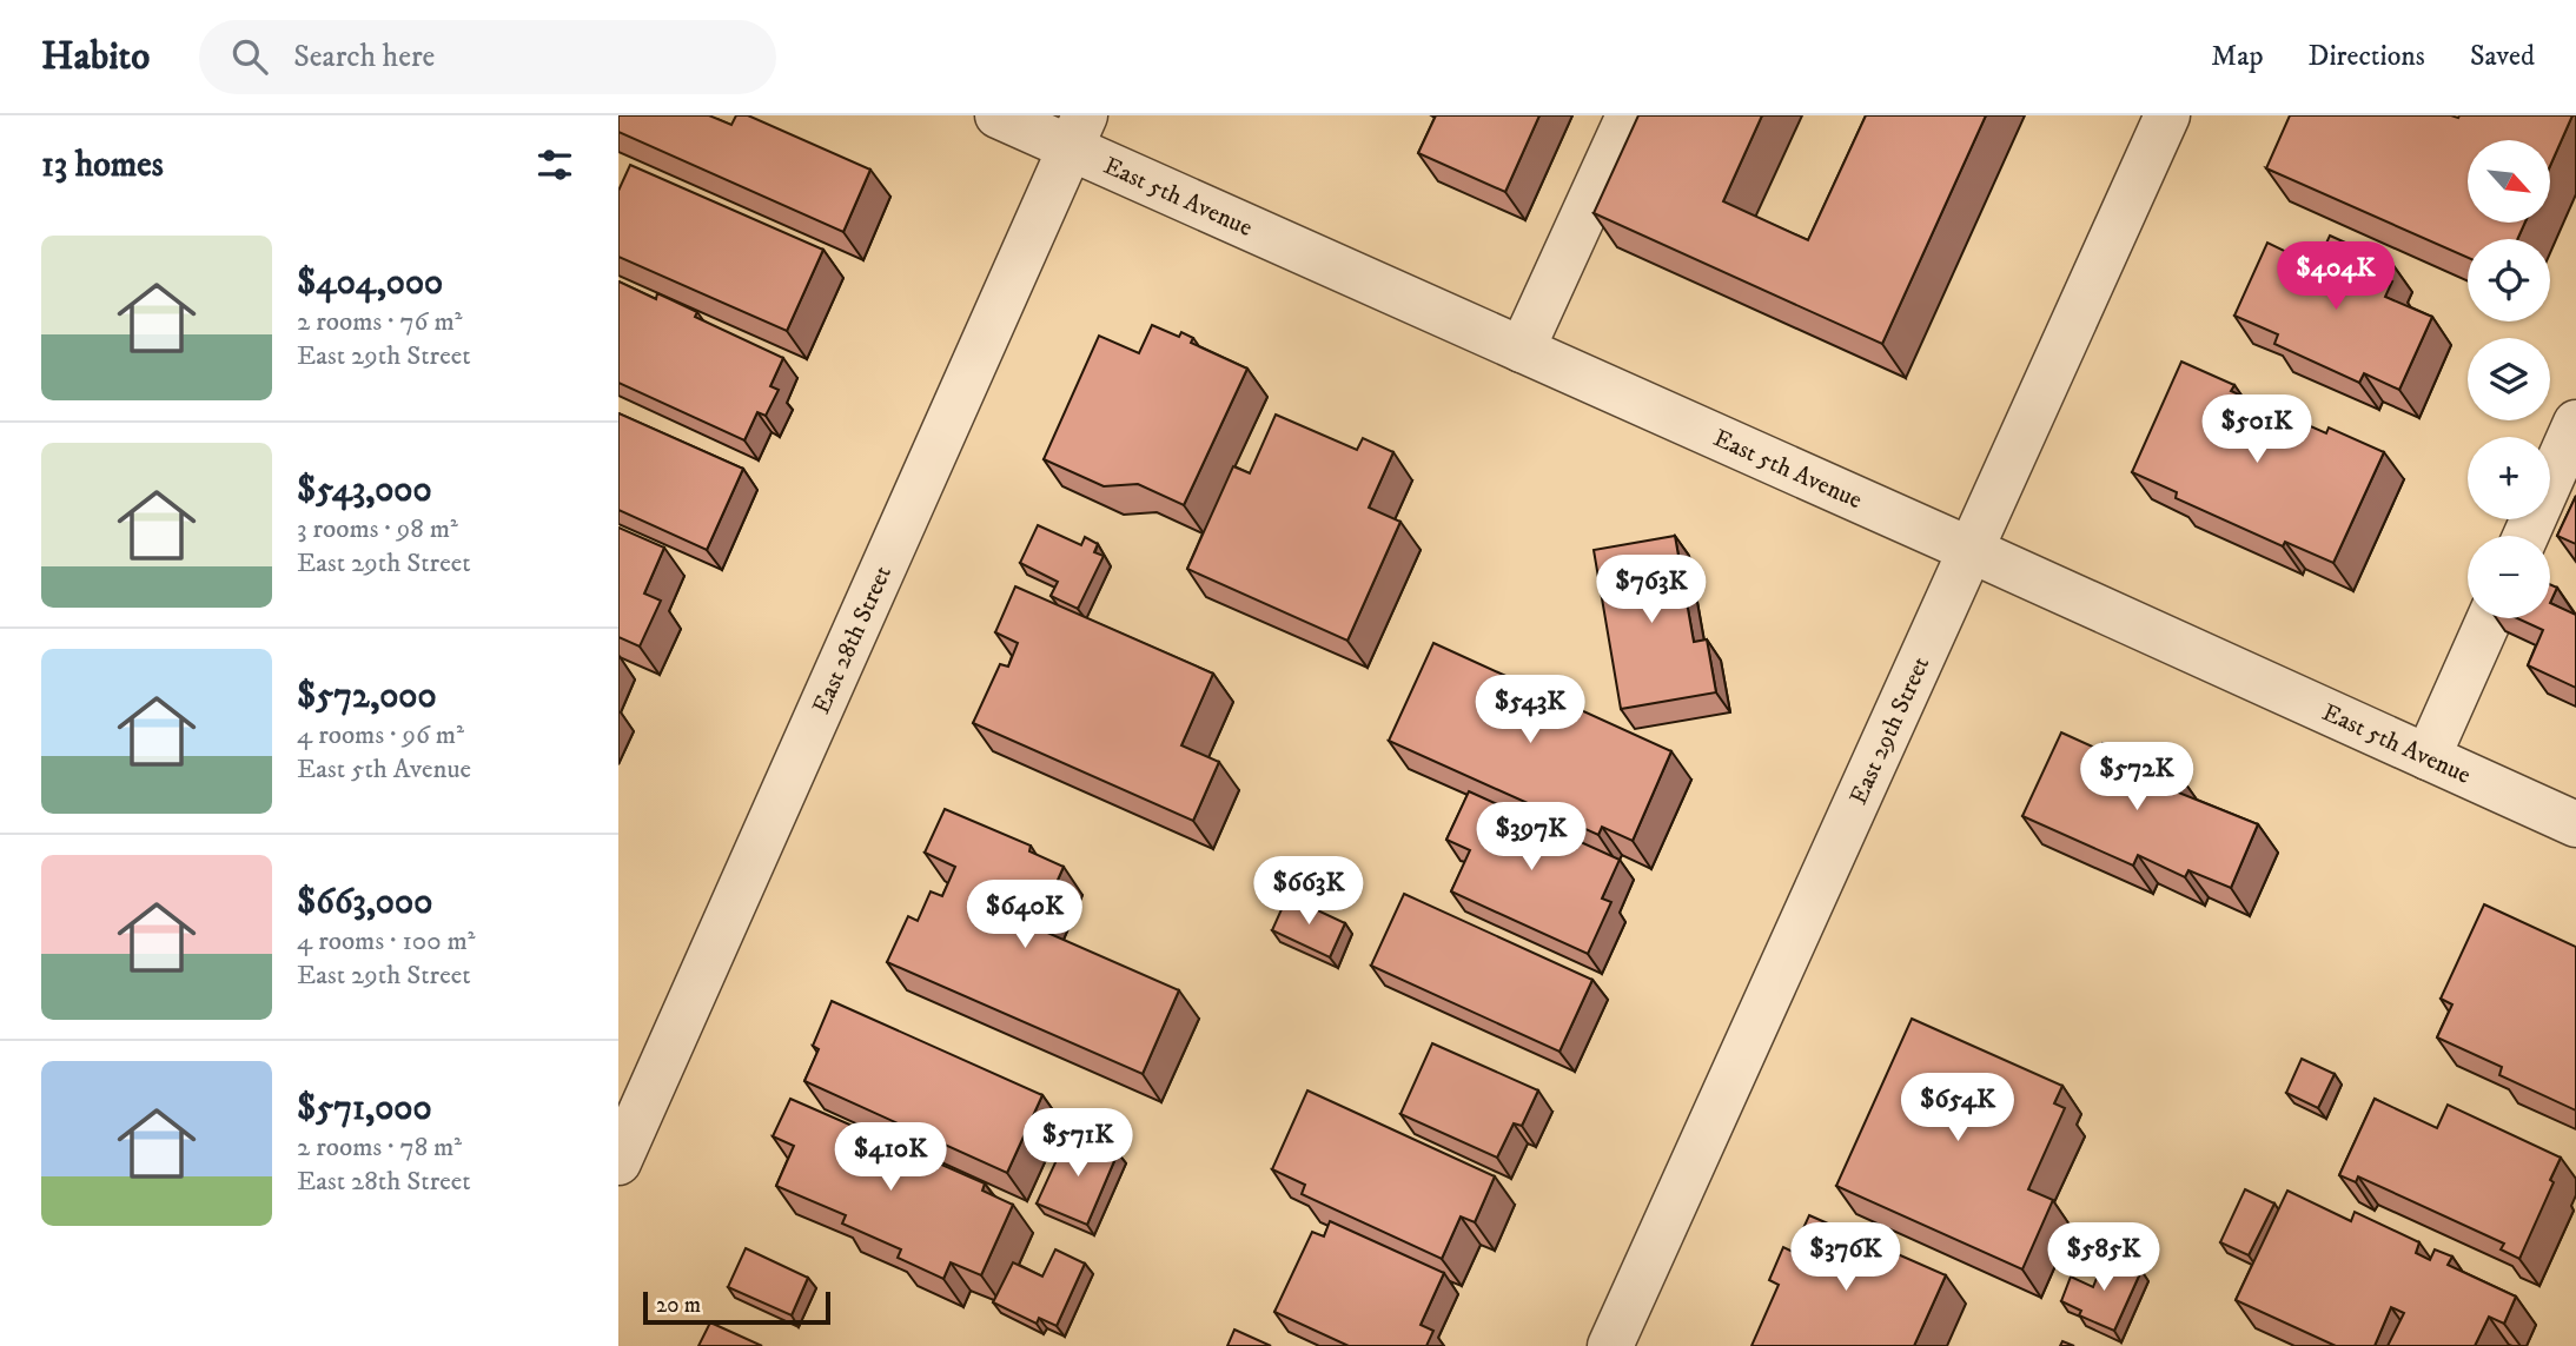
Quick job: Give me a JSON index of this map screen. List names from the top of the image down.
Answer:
{
  "streets": {
    "street": ["East 5th Avenue", "East 28th Street", "East 29th Street"]
  },
  "crossings": [
    ["East 5th Avenue", "East 28th Street"],
    ["East 5th Avenue", "East 29th Street"]
  ],
  "scale_bar": "20 m",
  "north": "bottom right",
  "page": {
    "header": "Habito",
    "search": "Search here",
    "nav": ["Map", "Directions", "Saved"],
    "heading": "13 homes",
    "map_buttons": ["+", "−"],
    "list": [
      {
        "name": "$404,000",
        "note": "2 rooms · 76 m² · East 29th Street"
      },
      {
        "name": "$543,000",
        "note": "3 rooms · 98 m² · East 29th Street"
      },
      {
        "name": "$572,000",
        "note": "4 rooms · 96 m² · East 5th Avenue"
      },
      {
        "name": "$663,000",
        "note": "4 rooms · 100 m² · East 29th Street"
      },
      {
        "name": "$571,000",
        "note": "2 rooms · 78 m² · East 28th Street"
      }
    ],
    "price": [
      "$404K",
      "$501K",
      "$763K",
      "$543K",
      "$572K",
      "$397K",
      "$663K",
      "$640K",
      "$654K",
      "$571K",
      "$410K",
      "$376K",
      "$585K"
    ],
    "scale": "20 m"
  }
}
